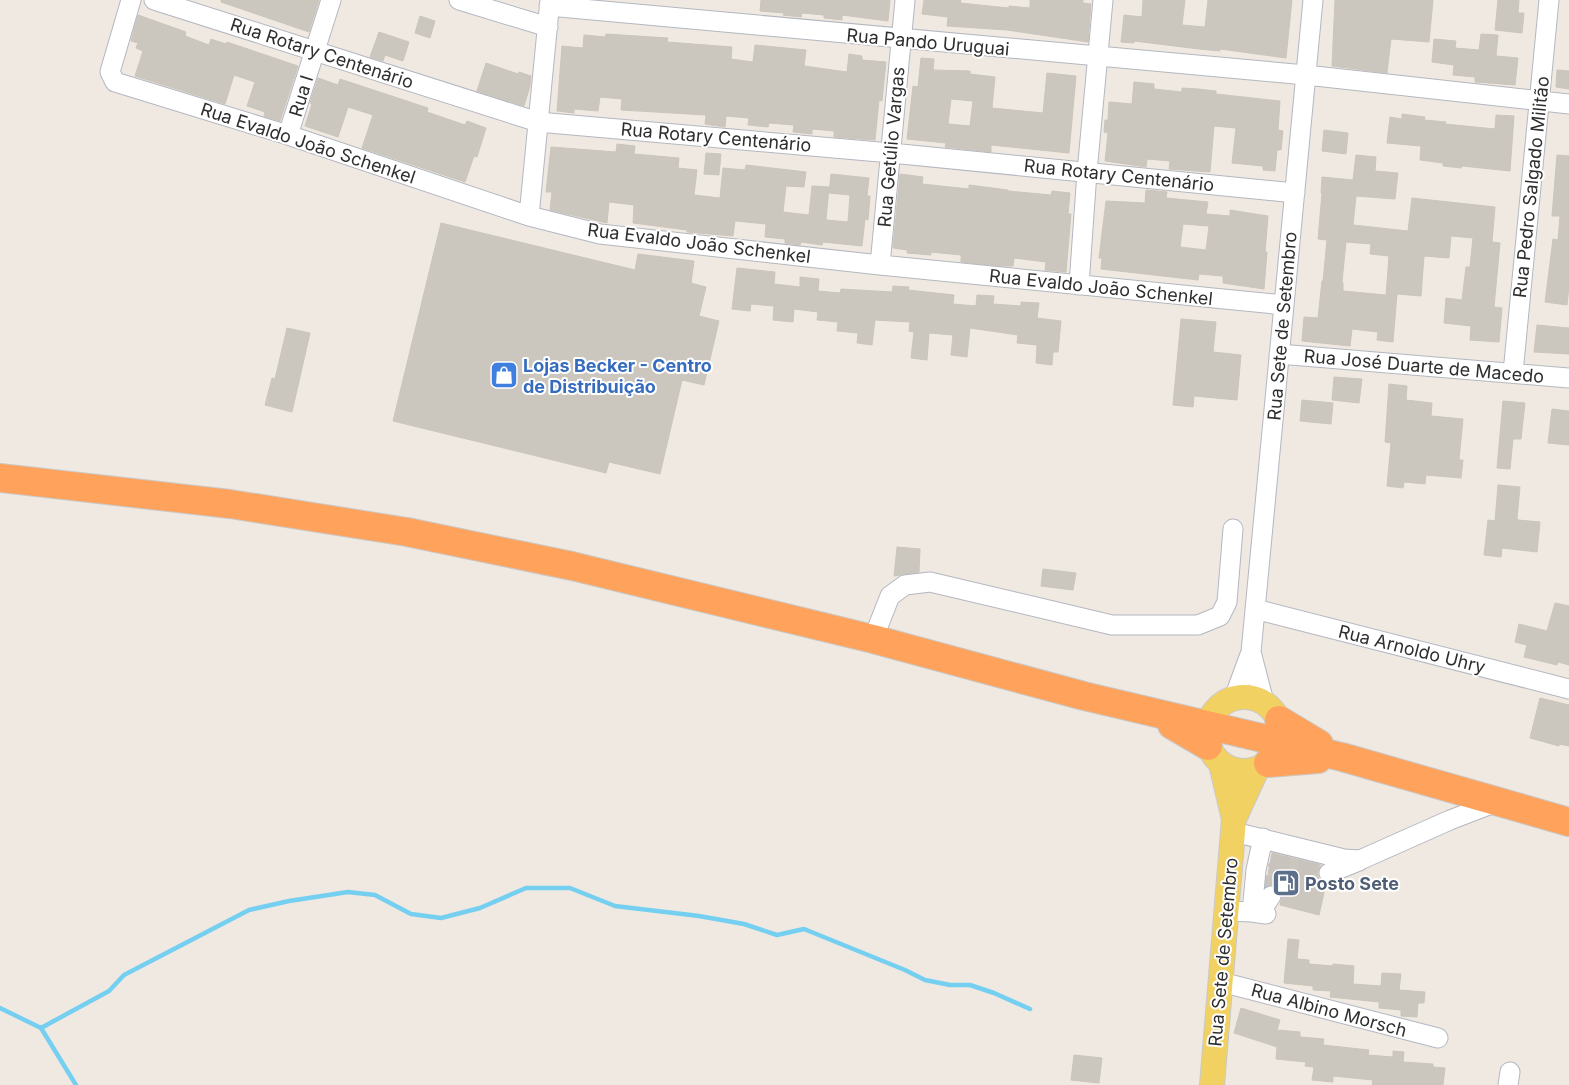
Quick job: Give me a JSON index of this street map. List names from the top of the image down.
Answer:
{
  "streets": {
    "main road": ["Rua Sete de Setembro"],
    "street": [
      "Rua Pando Uruguai",
      "Rua Rotary Centenário",
      "Rua I",
      "Rua Evaldo João Schenkel",
      "Rua Getúlio Vargas",
      "Rua Pedro Salgado Militão",
      "Rua José Duarte de Macedo",
      "Rua Arnoldo Uhry",
      "Rua Albino Morsch"
    ]
  },
  "crossings": [
    ["Rua Pando Uruguai", "Rua Getúlio Vargas"],
    ["Rua Pando Uruguai", "Rua Pedro Salgado Militão"],
    ["Rua Pando Uruguai", "Rua Sete de Setembro"],
    ["Rua Rotary Centenário", "Rua I"],
    ["Rua Rotary Centenário", "Rua Getúlio Vargas"],
    ["Rua Rotary Centenário", "Rua Sete de Setembro"],
    ["Rua I", "Rua Evaldo João Schenkel"],
    ["Rua Evaldo João Schenkel", "Rua Getúlio Vargas"],
    ["Rua Evaldo João Schenkel", "Rua Sete de Setembro"],
    ["Rua Pedro Salgado Militão", "Rua José Duarte de Macedo"],
    ["Rua Sete de Setembro", "Rua José Duarte de Macedo"],
    ["Rua Sete de Setembro", "Rua Arnoldo Uhry"],
    ["Rua Sete de Setembro", "Rua Albino Morsch"]
  ],
  "places": {
    "shop": ["Lojas Becker - Centro de Distribuição"],
    "fuel station": ["Posto Sete"]
  }
}
